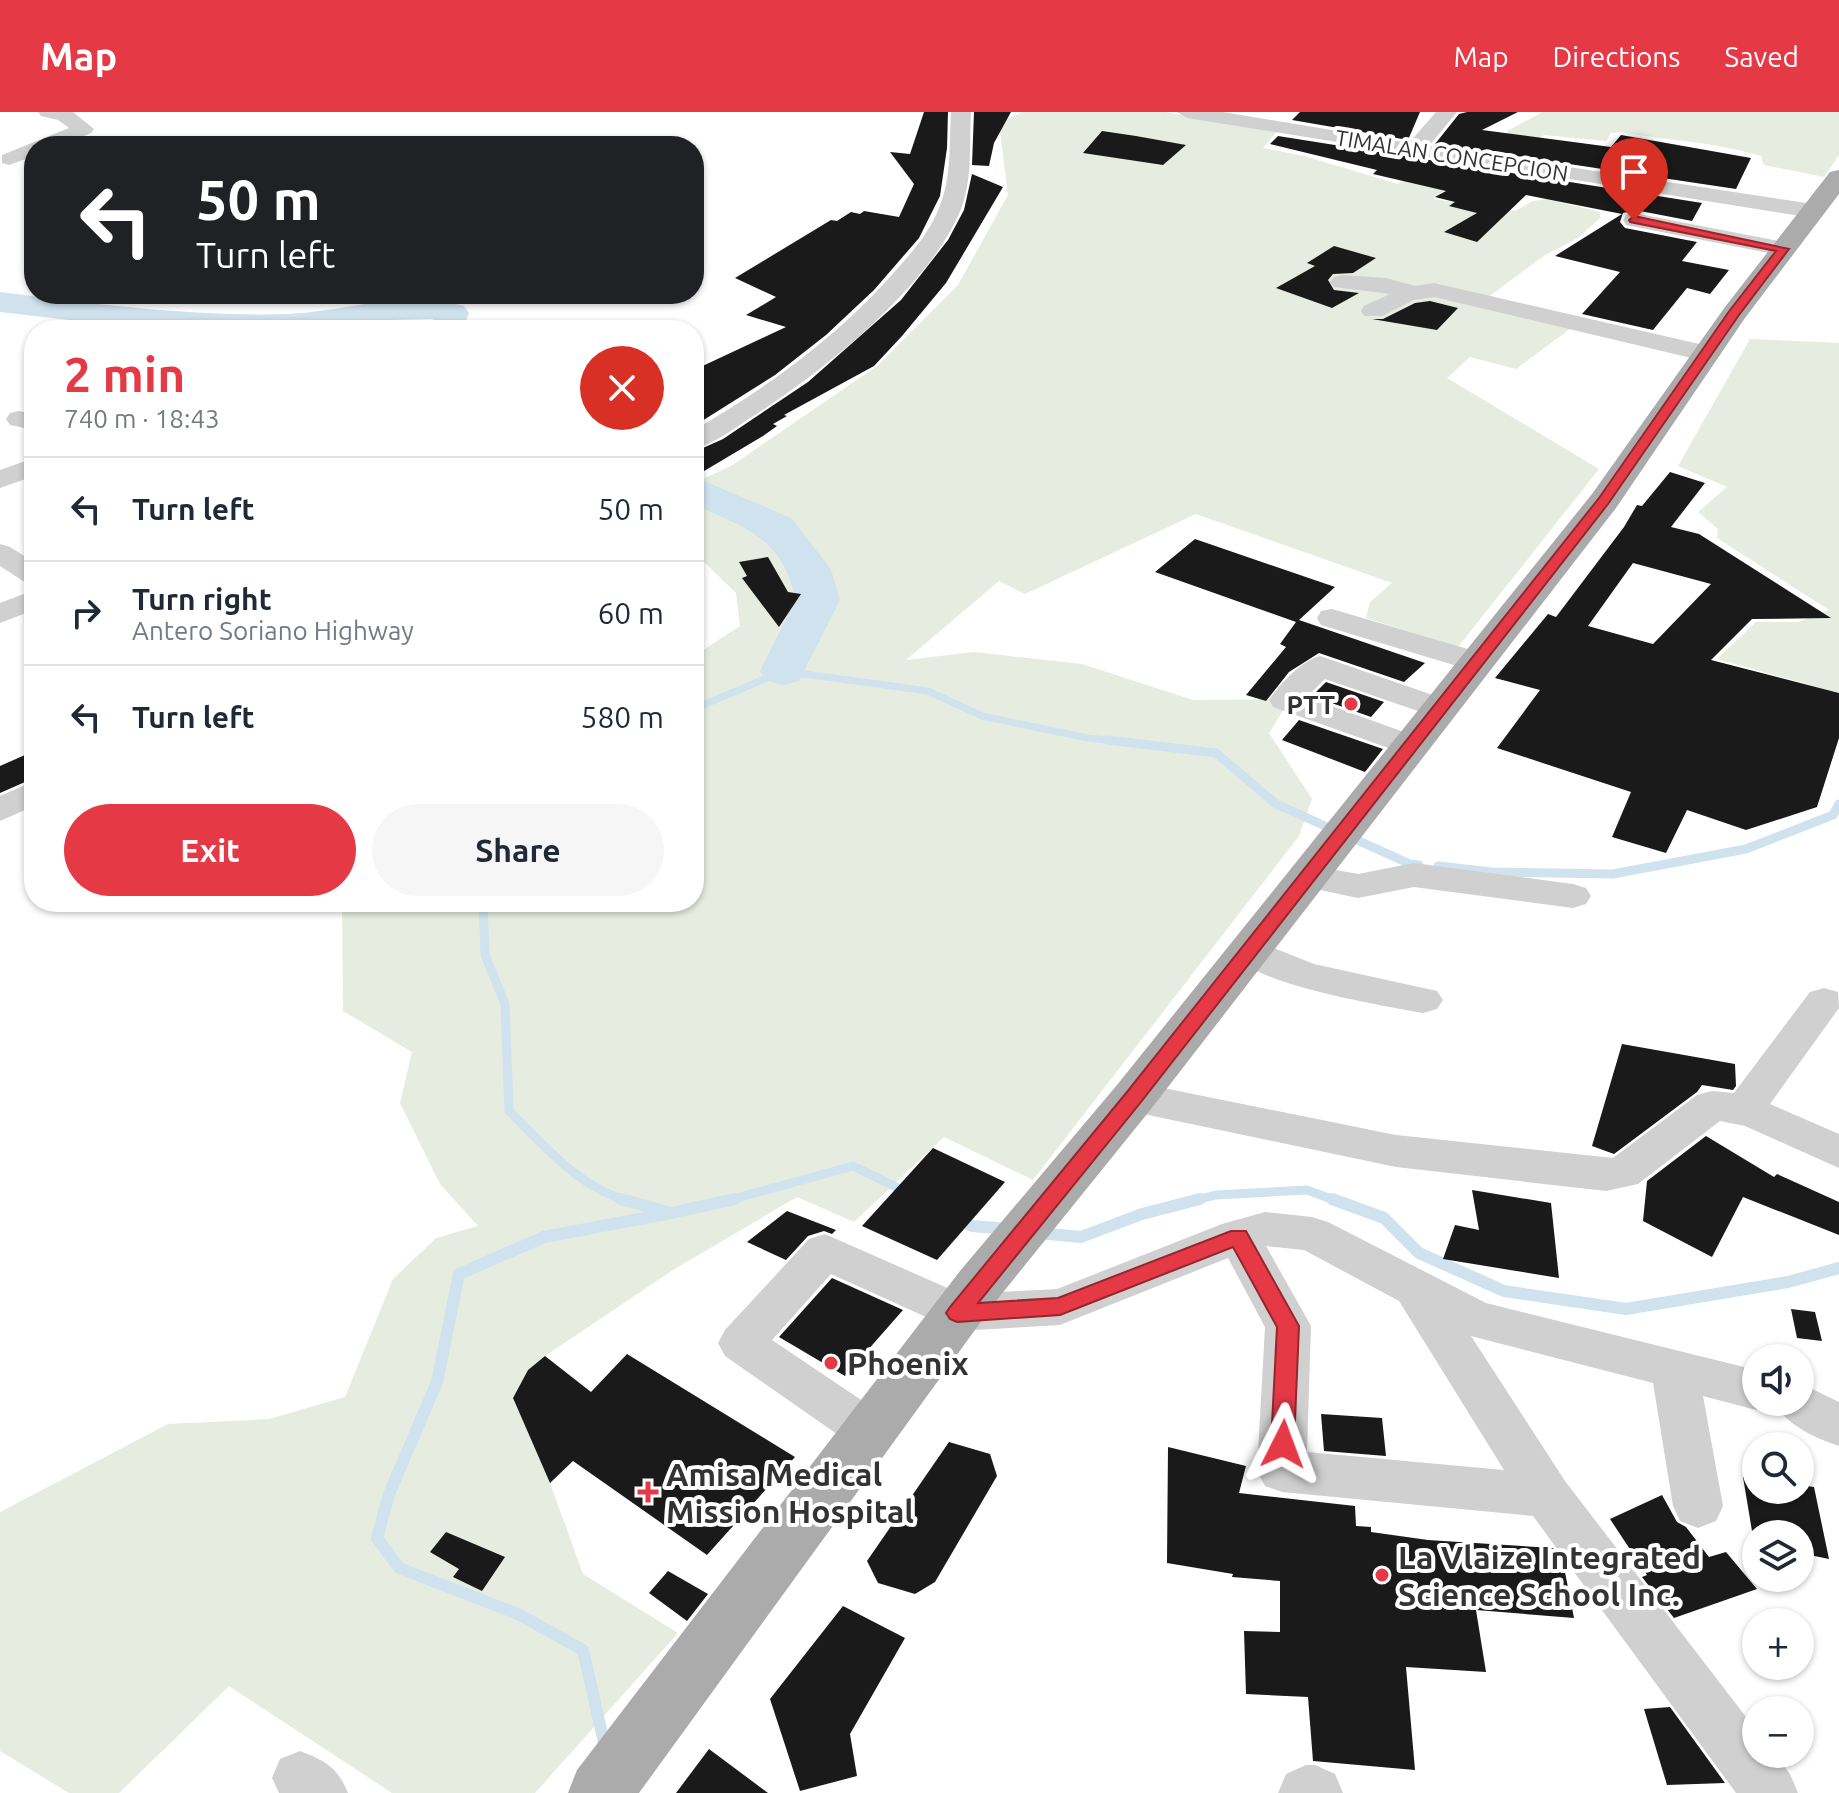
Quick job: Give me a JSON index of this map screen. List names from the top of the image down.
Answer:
{
  "streets": {
    "street": ["TIMALAN CONCEPCION"]
  },
  "places": {
    "other": ["PTT", "Phoenix", "La Vlaize Integrated Science School Inc."],
    "health": ["Amisa Medical Mission Hospital"]
  },
  "page": {
    "header": "Map",
    "nav": ["Map", "Directions", "Saved"],
    "turn": ["50 m", "Turn left"],
    "heading": ["2 min", "740 m · 18:43"],
    "list": [
      {
        "name": "Turn left",
        "value": "50 m"
      },
      {
        "name": "Turn right",
        "note": "Antero Soriano Highway",
        "value": "60 m"
      },
      {
        "name": "Turn left",
        "value": "580 m"
      }
    ],
    "buttons": ["Exit", "Share"],
    "map_buttons": ["+", "−"]
  }
}
